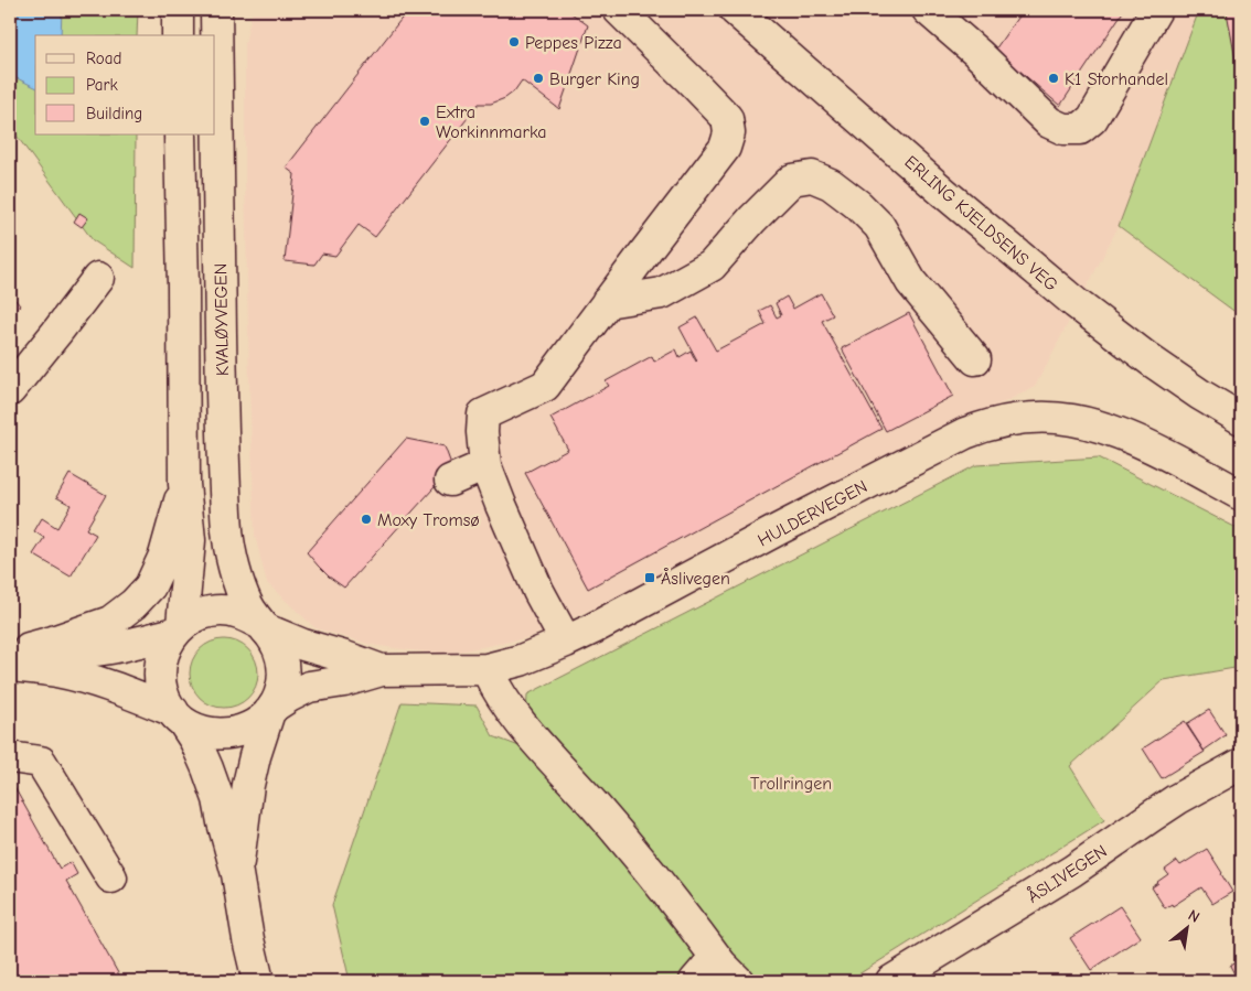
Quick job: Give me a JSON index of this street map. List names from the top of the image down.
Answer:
{
  "streets": {
    "main road": [
      "ERLING KJELDSENS VEG",
      "KVALØYVEGEN",
      "HULDERVEGEN",
      "ÅSLIVEGEN"
    ]
  },
  "crossings": [
    ["KVALØYVEGEN", "HULDERVEGEN"]
  ],
  "parks": ["Trollringen"],
  "places": {
    "other": [
      "Peppes Pizza",
      "Burger King",
      "K1 Storhandel",
      "Extra Workinnmarka",
      "Moxy Tromsø"
    ],
    "transit": ["Åslivegen"]
  },
  "legend": ["Road", "Park", "Building"],
  "north": "top right"
}
